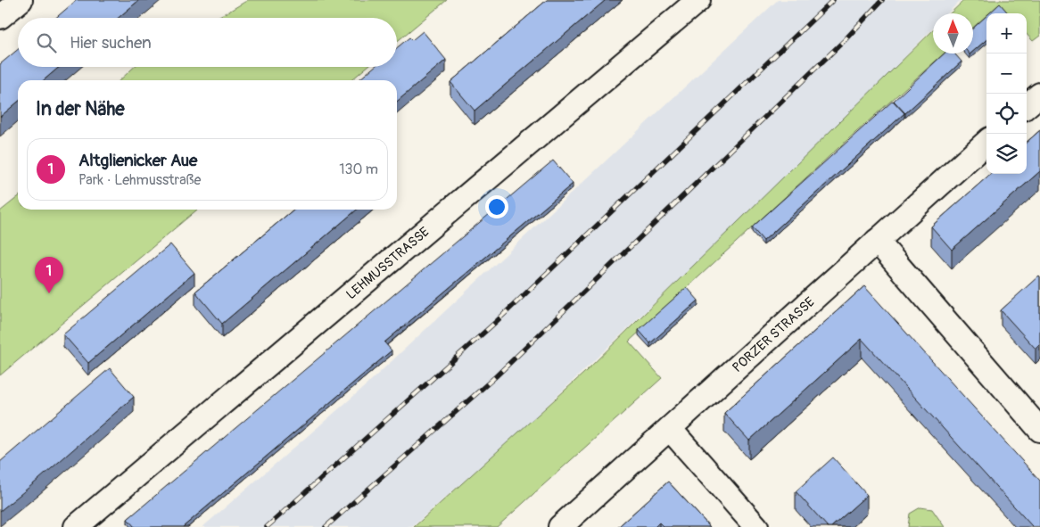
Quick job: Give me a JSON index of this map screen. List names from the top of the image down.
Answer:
{
  "streets": {
    "street": ["LEHMUSSTRASSE", "PORZER STRASSE"]
  },
  "north": "top",
  "page": {
    "map_buttons": ["+", "−"],
    "search": "Hier suchen",
    "heading": "In der Nähe",
    "list": [
      {
        "mark": "1",
        "name": "Altglienicker Aue",
        "note": "Park · Lehmusstraße",
        "value": "130 m"
      }
    ],
    "pins": "1"
  }
}
